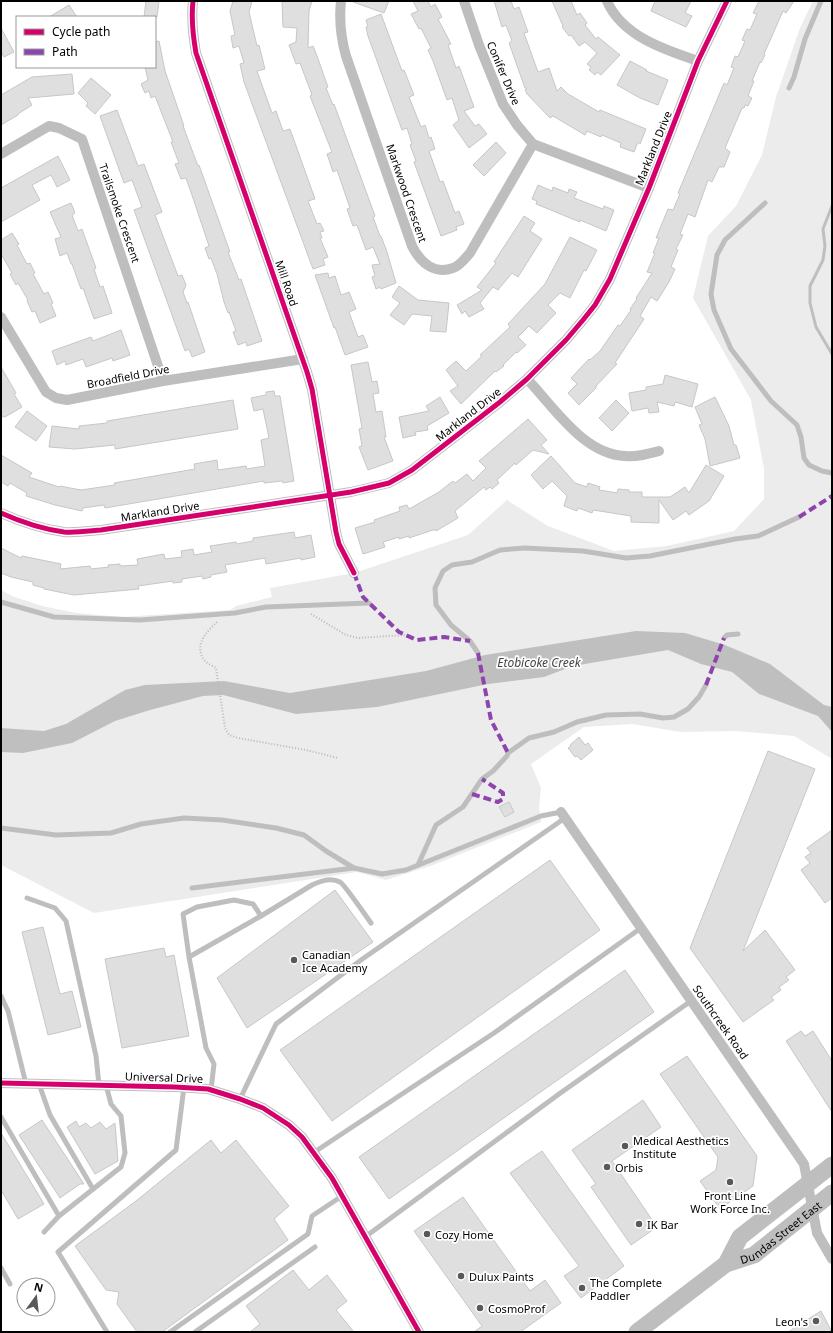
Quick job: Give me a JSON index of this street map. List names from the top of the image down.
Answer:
{
  "streets": {
    "main road": ["Dundas Street East"],
    "street": [
      "Conifer Drive",
      "Markland Drive",
      "Markwood Crescent",
      "Trailsmoke Crescent",
      "Mill Road",
      "Broadfield Drive",
      "Southcreek Road",
      "Universal Drive"
    ]
  },
  "crossings": [
    ["Conifer Drive", "Markland Drive"],
    ["Conifer Drive", "Markwood Crescent"],
    ["Markland Drive", "Mill Road"],
    ["Trailsmoke Crescent", "Broadfield Drive"],
    ["Mill Road", "Broadfield Drive"],
    ["Southcreek Road", "Dundas Street East"]
  ],
  "water": ["Etobicoke Creek"],
  "places": [
    "Canadian Ice Academy",
    "Medical Aesthetics Institute",
    "Orbis",
    "Front Line Work Force Inc.",
    "IK Bar",
    "Cozy Home",
    "Dulux Paints",
    "The Complete Paddler",
    "CosmoProf",
    "Leon's"
  ],
  "legend": ["Cycle path", "Path"],
  "north": "top"
}
